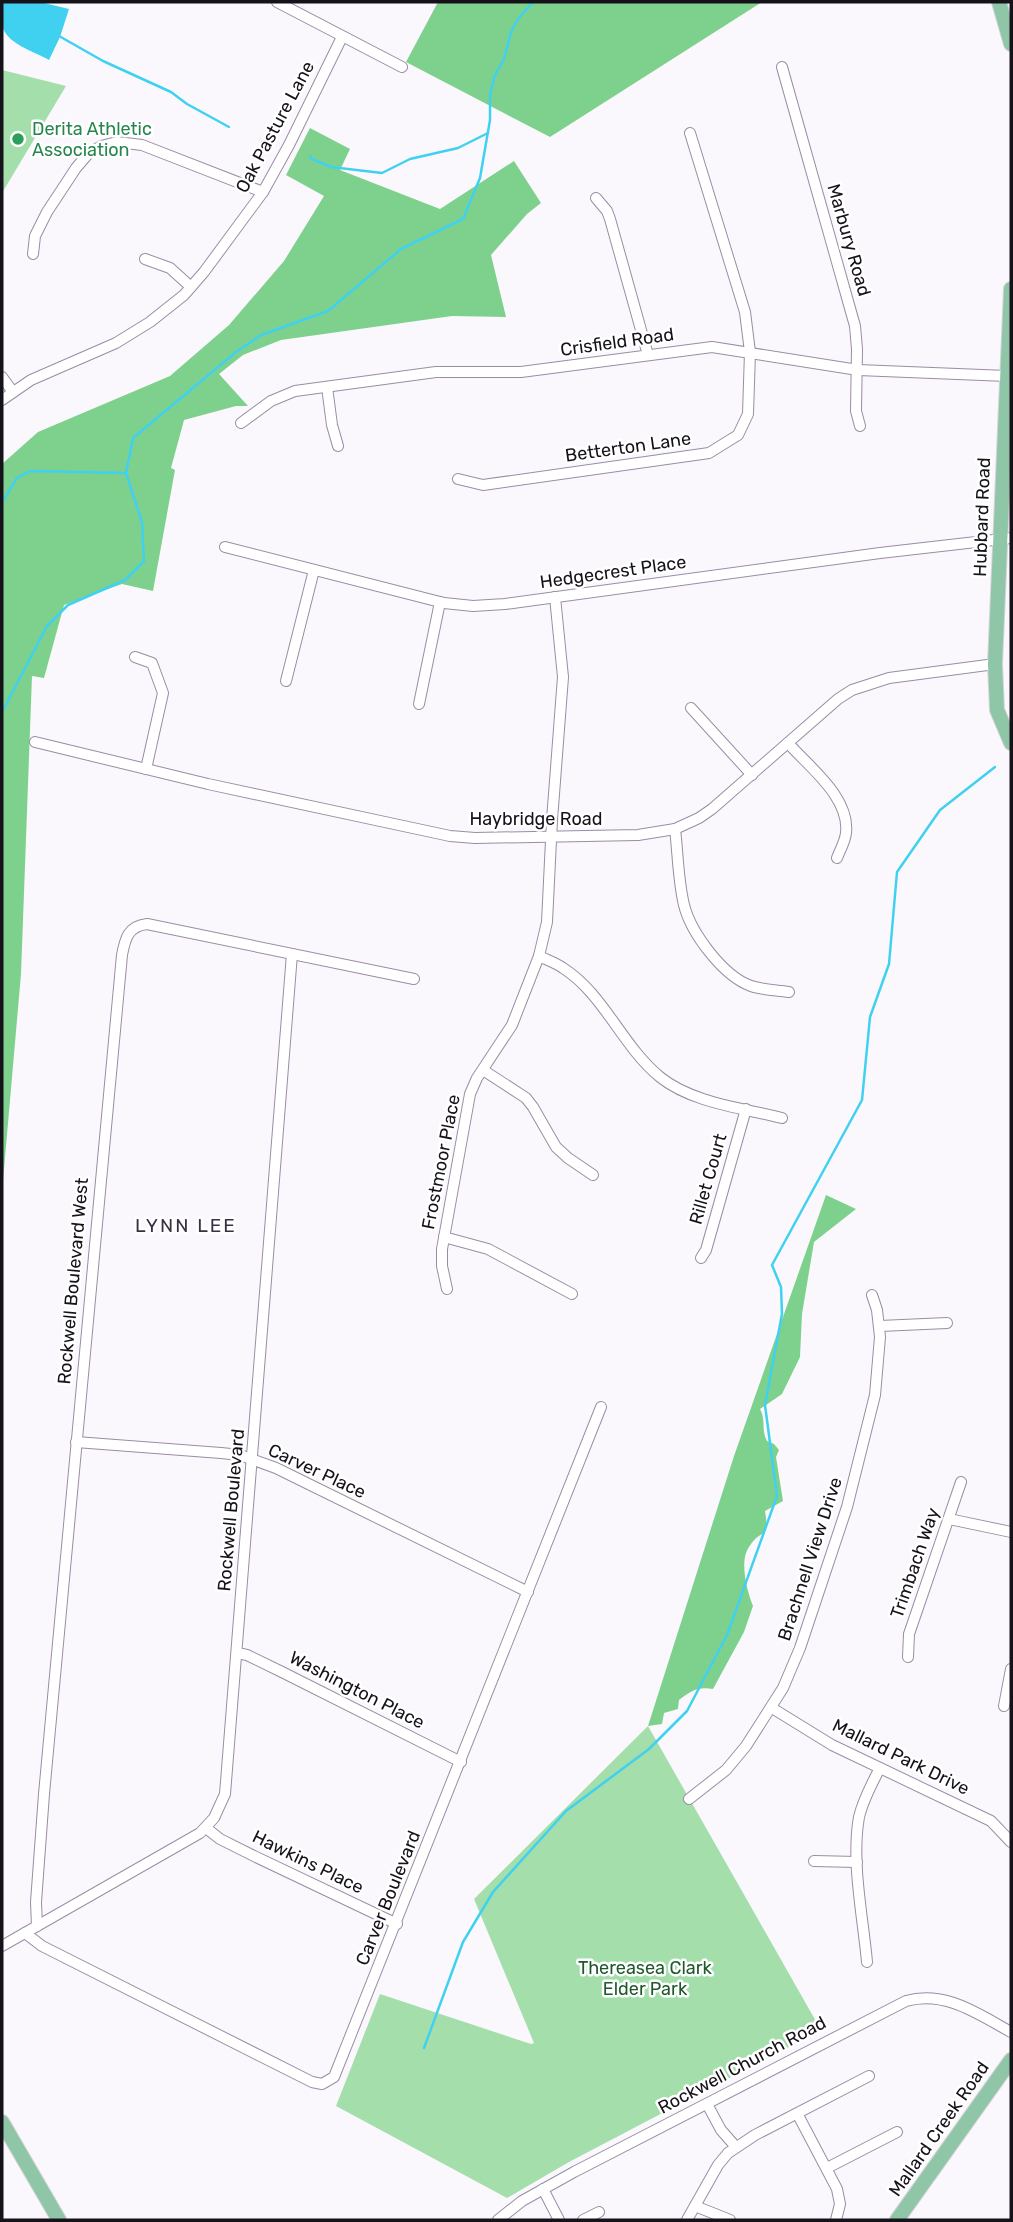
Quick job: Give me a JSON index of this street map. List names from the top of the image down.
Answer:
{
  "streets": {
    "main road": ["Hubbard Road", "Mallard Creek Road"],
    "street": [
      "Oak Pasture Lane",
      "Marbury Road",
      "Crisfield Road",
      "Betterton Lane",
      "Hedgecrest Place",
      "Haybridge Road",
      "Frostmoor Place",
      "Rillet Court",
      "Rockwell Boulevard West",
      "Carver Place",
      "Rockwell Boulevard",
      "Brachnell View Drive",
      "Trimbach Way",
      "Washington Place",
      "Mallard Park Drive",
      "Hawkins Place",
      "Carver Boulevard",
      "Rockwell Church Road"
    ]
  },
  "crossings": [
    ["Marbury Road", "Crisfield Road"],
    ["Crisfield Road", "Betterton Lane"],
    ["Crisfield Road", "Hubbard Road"],
    ["Hubbard Road", "Hedgecrest Place"],
    ["Hubbard Road", "Haybridge Road"],
    ["Hedgecrest Place", "Frostmoor Place"],
    ["Haybridge Road", "Frostmoor Place"],
    ["Rockwell Boulevard West", "Carver Place"],
    ["Rockwell Boulevard West", "Rockwell Boulevard"],
    ["Carver Place", "Rockwell Boulevard"],
    ["Carver Place", "Carver Boulevard"],
    ["Rockwell Boulevard", "Washington Place"],
    ["Rockwell Boulevard", "Hawkins Place"],
    ["Rockwell Boulevard", "Carver Boulevard"],
    ["Brachnell View Drive", "Mallard Park Drive"],
    ["Washington Place", "Carver Boulevard"],
    ["Hawkins Place", "Carver Boulevard"]
  ],
  "districts": ["LYNN LEE"],
  "parks": ["Thereasea Clark Elder Park"],
  "places": ["Derita Athletic Association"]
}
